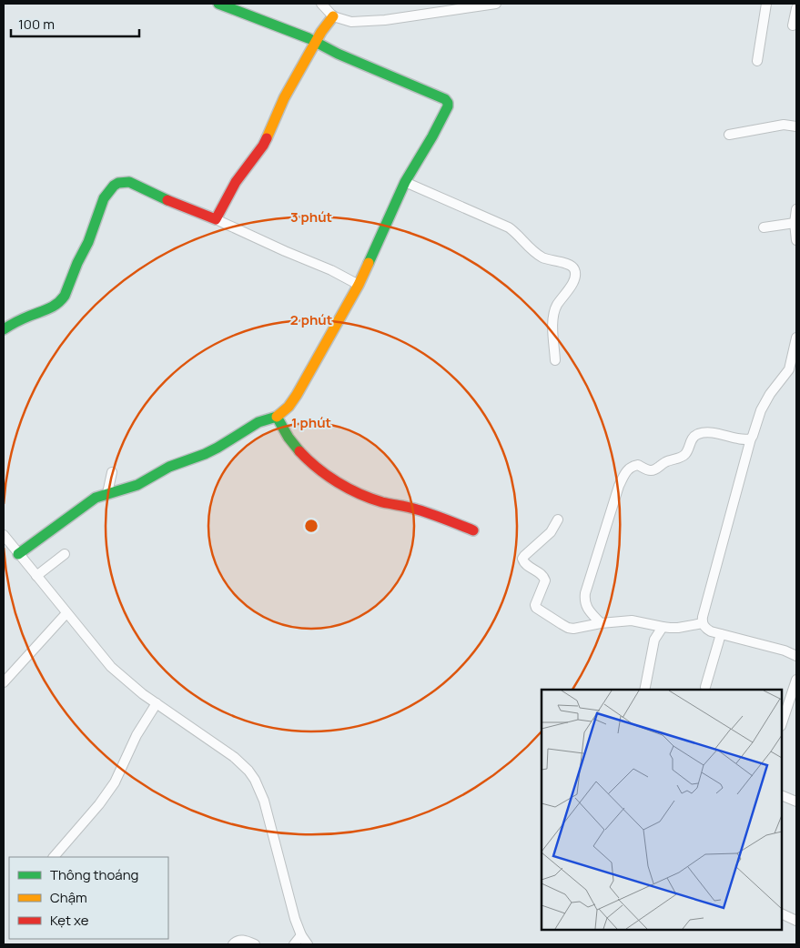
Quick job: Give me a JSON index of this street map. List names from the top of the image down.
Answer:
{
  "legend": ["Thông thoáng", "Chậm", "Kẹt xe"],
  "scale_bar": "100 m",
  "rings": ["3 phút", "2 phút", "1 phút"]
}
